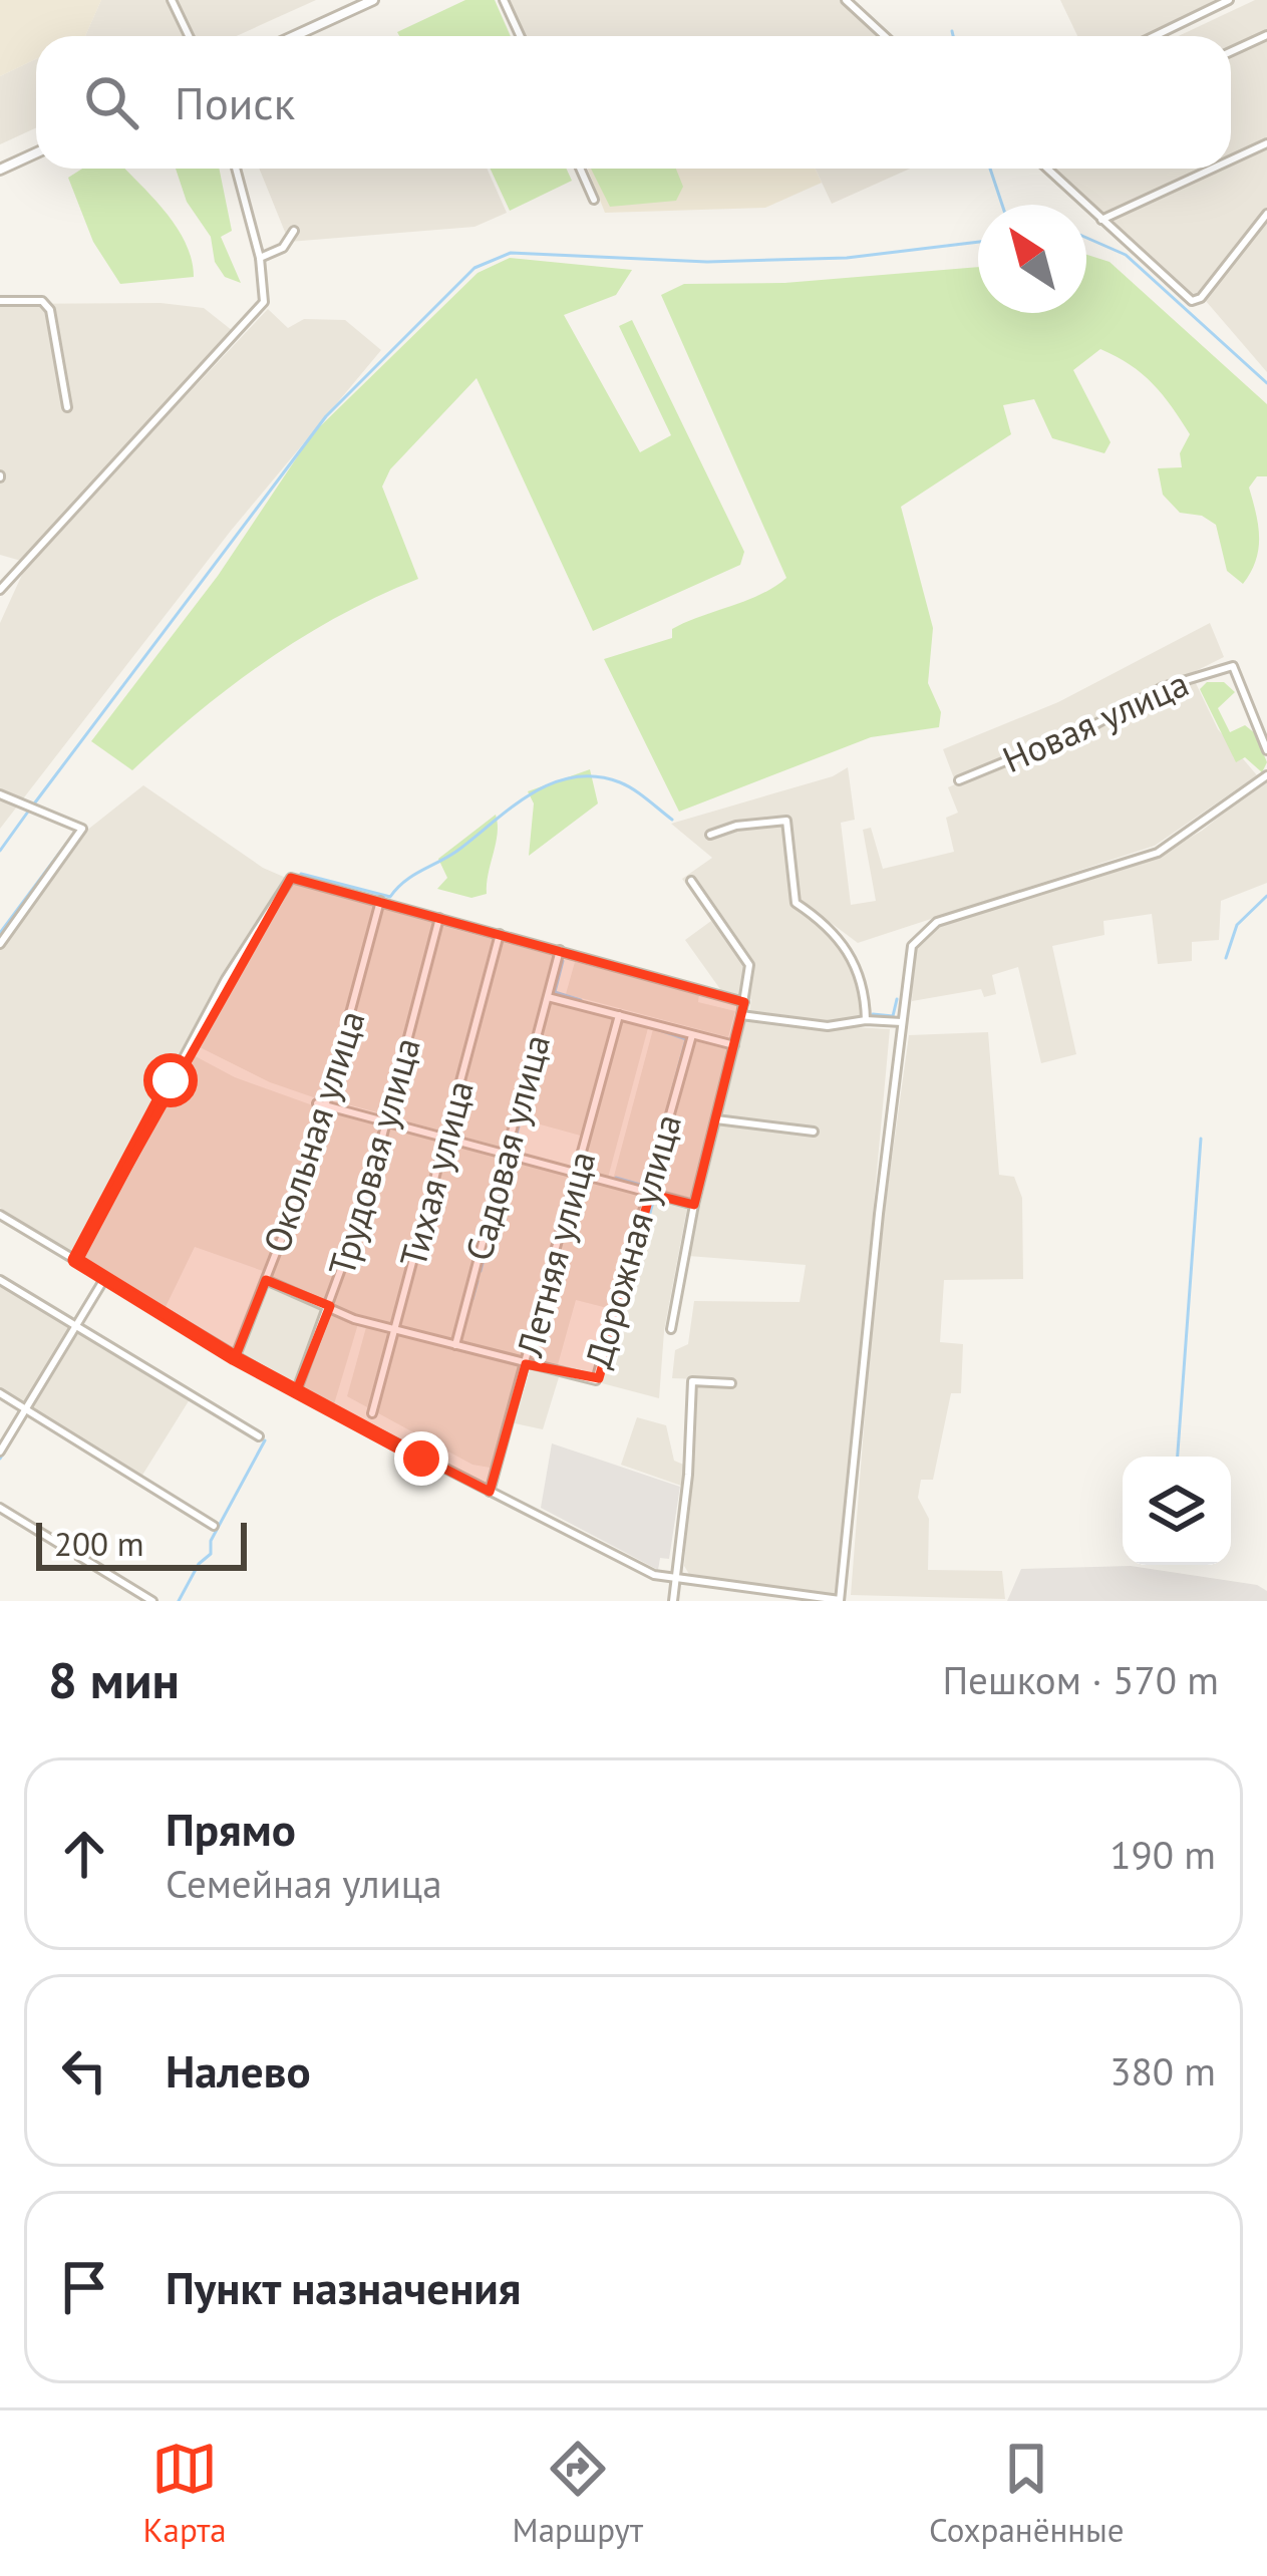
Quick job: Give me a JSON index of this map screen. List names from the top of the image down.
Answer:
{
  "streets": {
    "street": [
      "Новая улица",
      "Окольная улица",
      "Садовая улица",
      "Трудовая улица",
      "Тихая улица",
      "Дорожная улица",
      "Летняя улица"
    ]
  },
  "crossings": [
    ["Дорожная улица", "Летняя улица"]
  ],
  "scale_bar": "200 m",
  "north": "top left",
  "page": {
    "search": "Поиск",
    "scale": "200 m",
    "heading": ["8 мин", "Пешком · 570 m"],
    "list": [
      ["Прямо", "Семейная улица", "190 m"],
      ["Налево", "380 m"],
      "Пункт назначения"
    ],
    "nav": ["Карта", "Маршрут", "Сохранённые"]
  }
}
